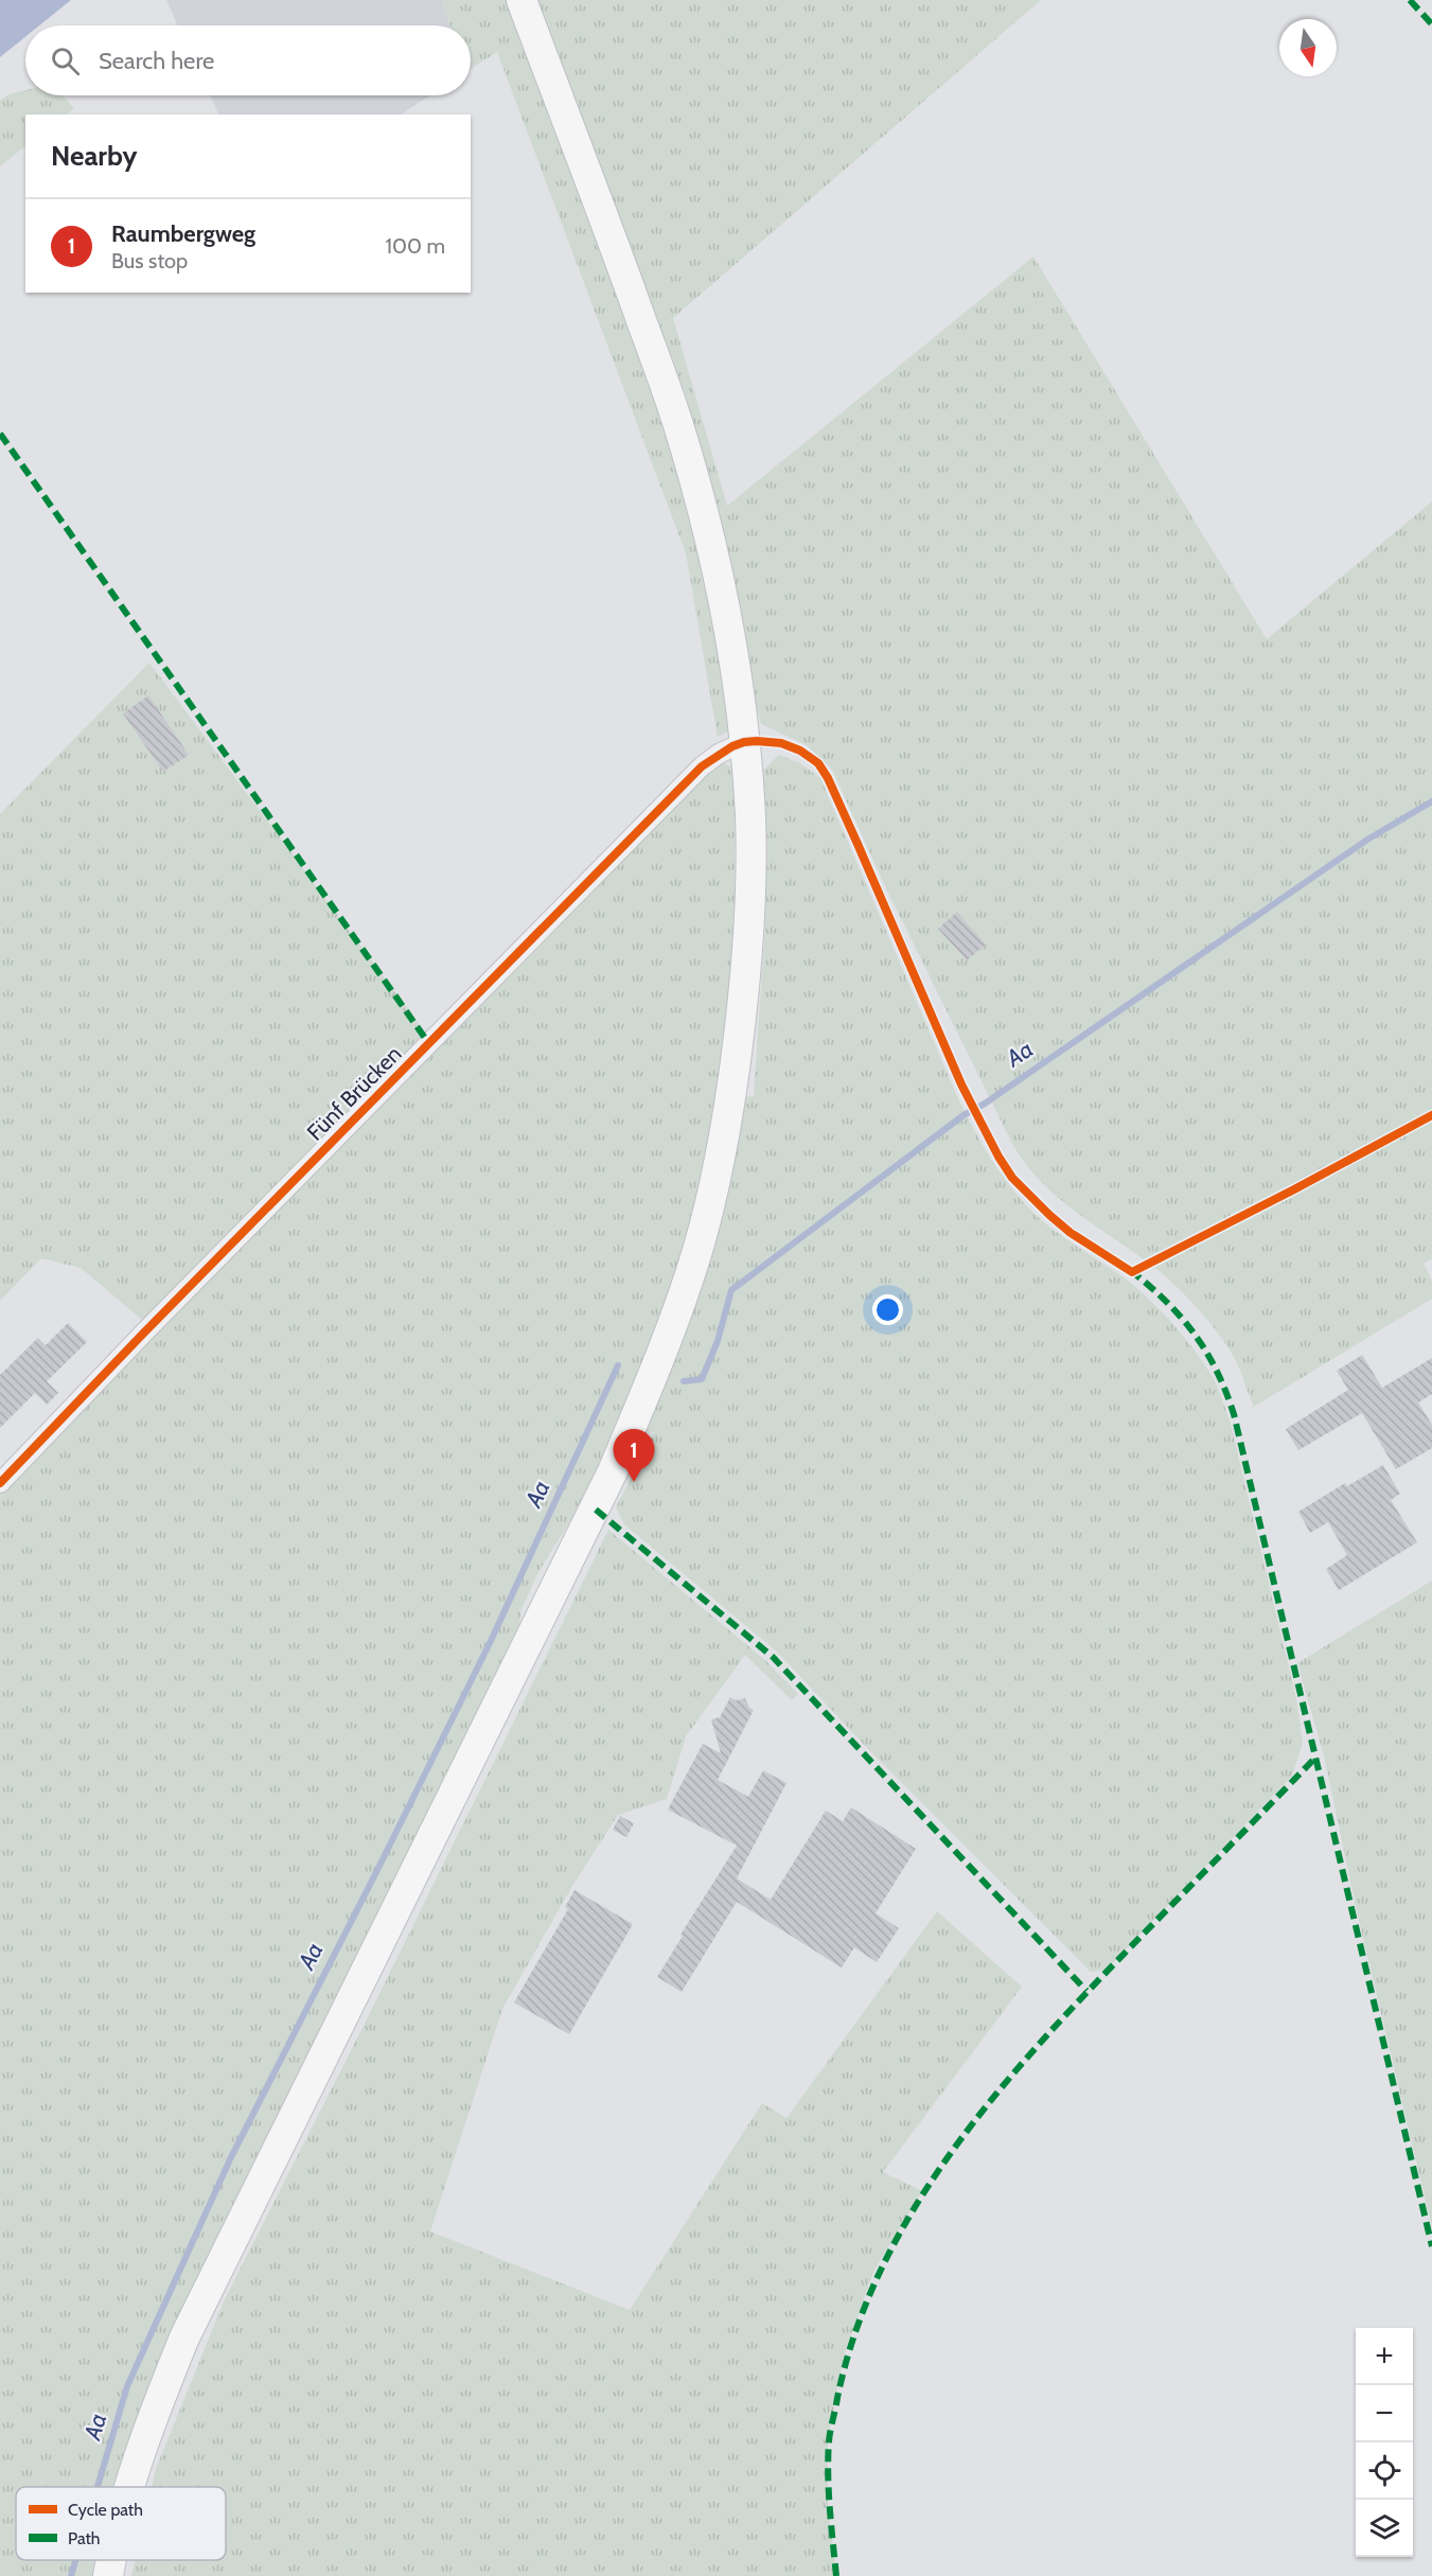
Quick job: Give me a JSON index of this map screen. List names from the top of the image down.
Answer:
{
  "streets": {
    "street": ["Fünf Brücken"]
  },
  "water": ["Aa"],
  "legend": ["Cycle path", "Path"],
  "north": "bottom",
  "page": {
    "search": "Search here",
    "heading": "Nearby",
    "list": [
      {
        "mark": "1",
        "name": "Raumbergweg",
        "note": "Bus stop",
        "value": "100 m"
      }
    ],
    "pins": "1",
    "map_buttons": ["+", "−"]
  }
}
